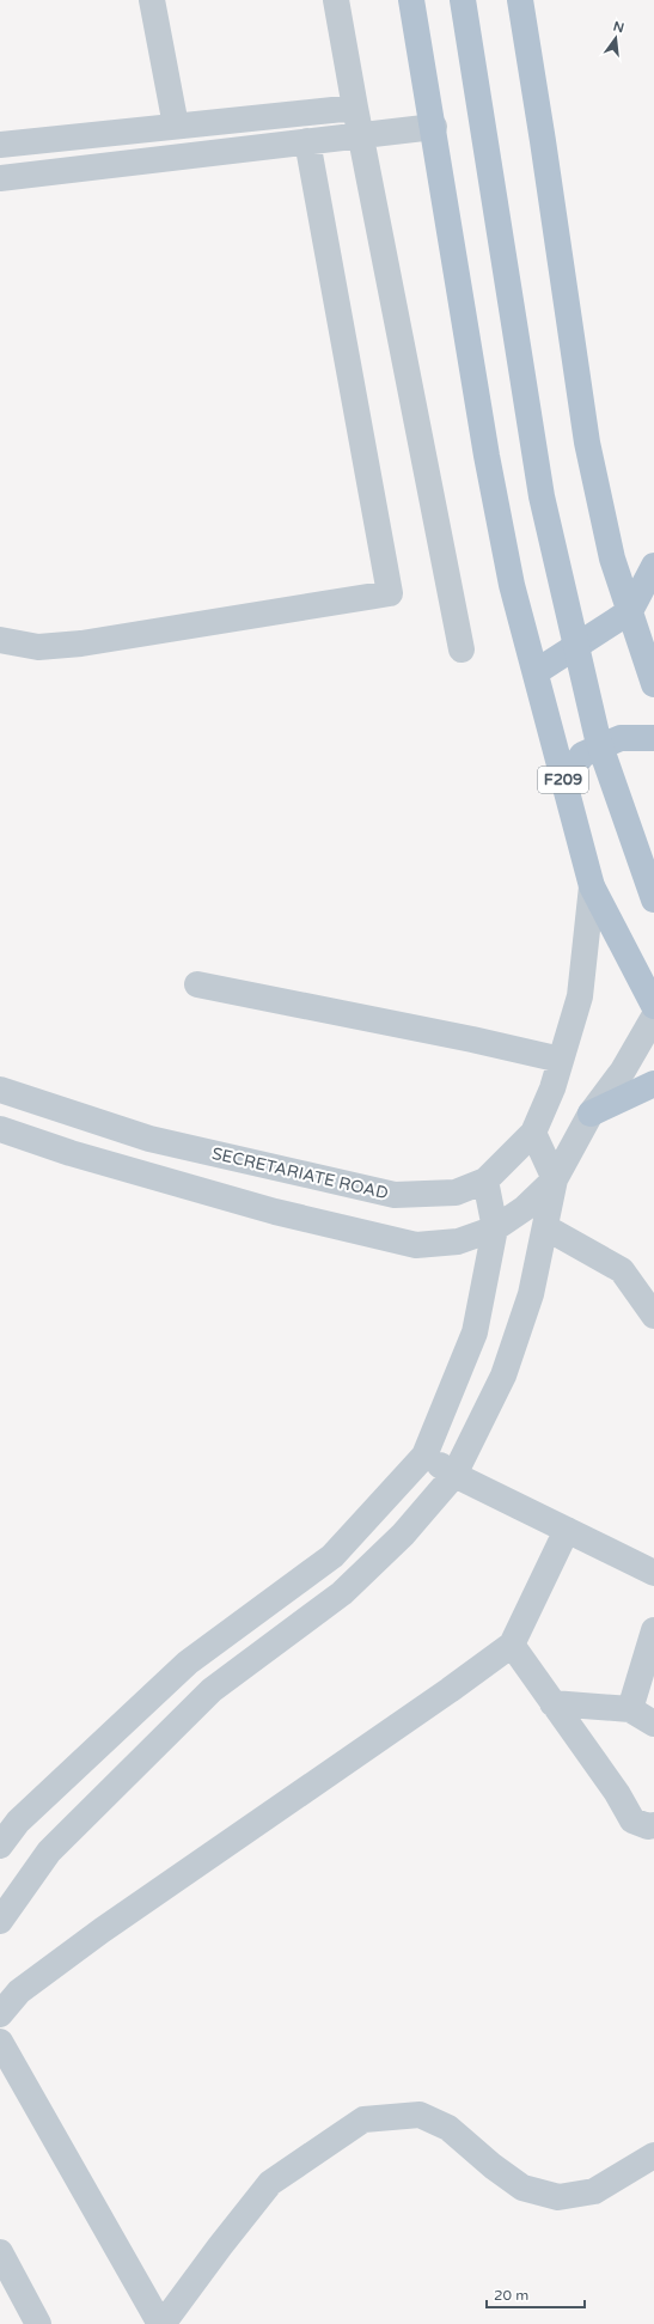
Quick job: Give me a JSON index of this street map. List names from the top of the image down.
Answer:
{
  "streets": {
    "main road": ["F209"],
    "street": ["SECRETARIATE ROAD"]
  },
  "crossings": [
    ["F209", "SECRETARIATE ROAD"]
  ],
  "scale_bar": "20 m",
  "north": "top"
}
